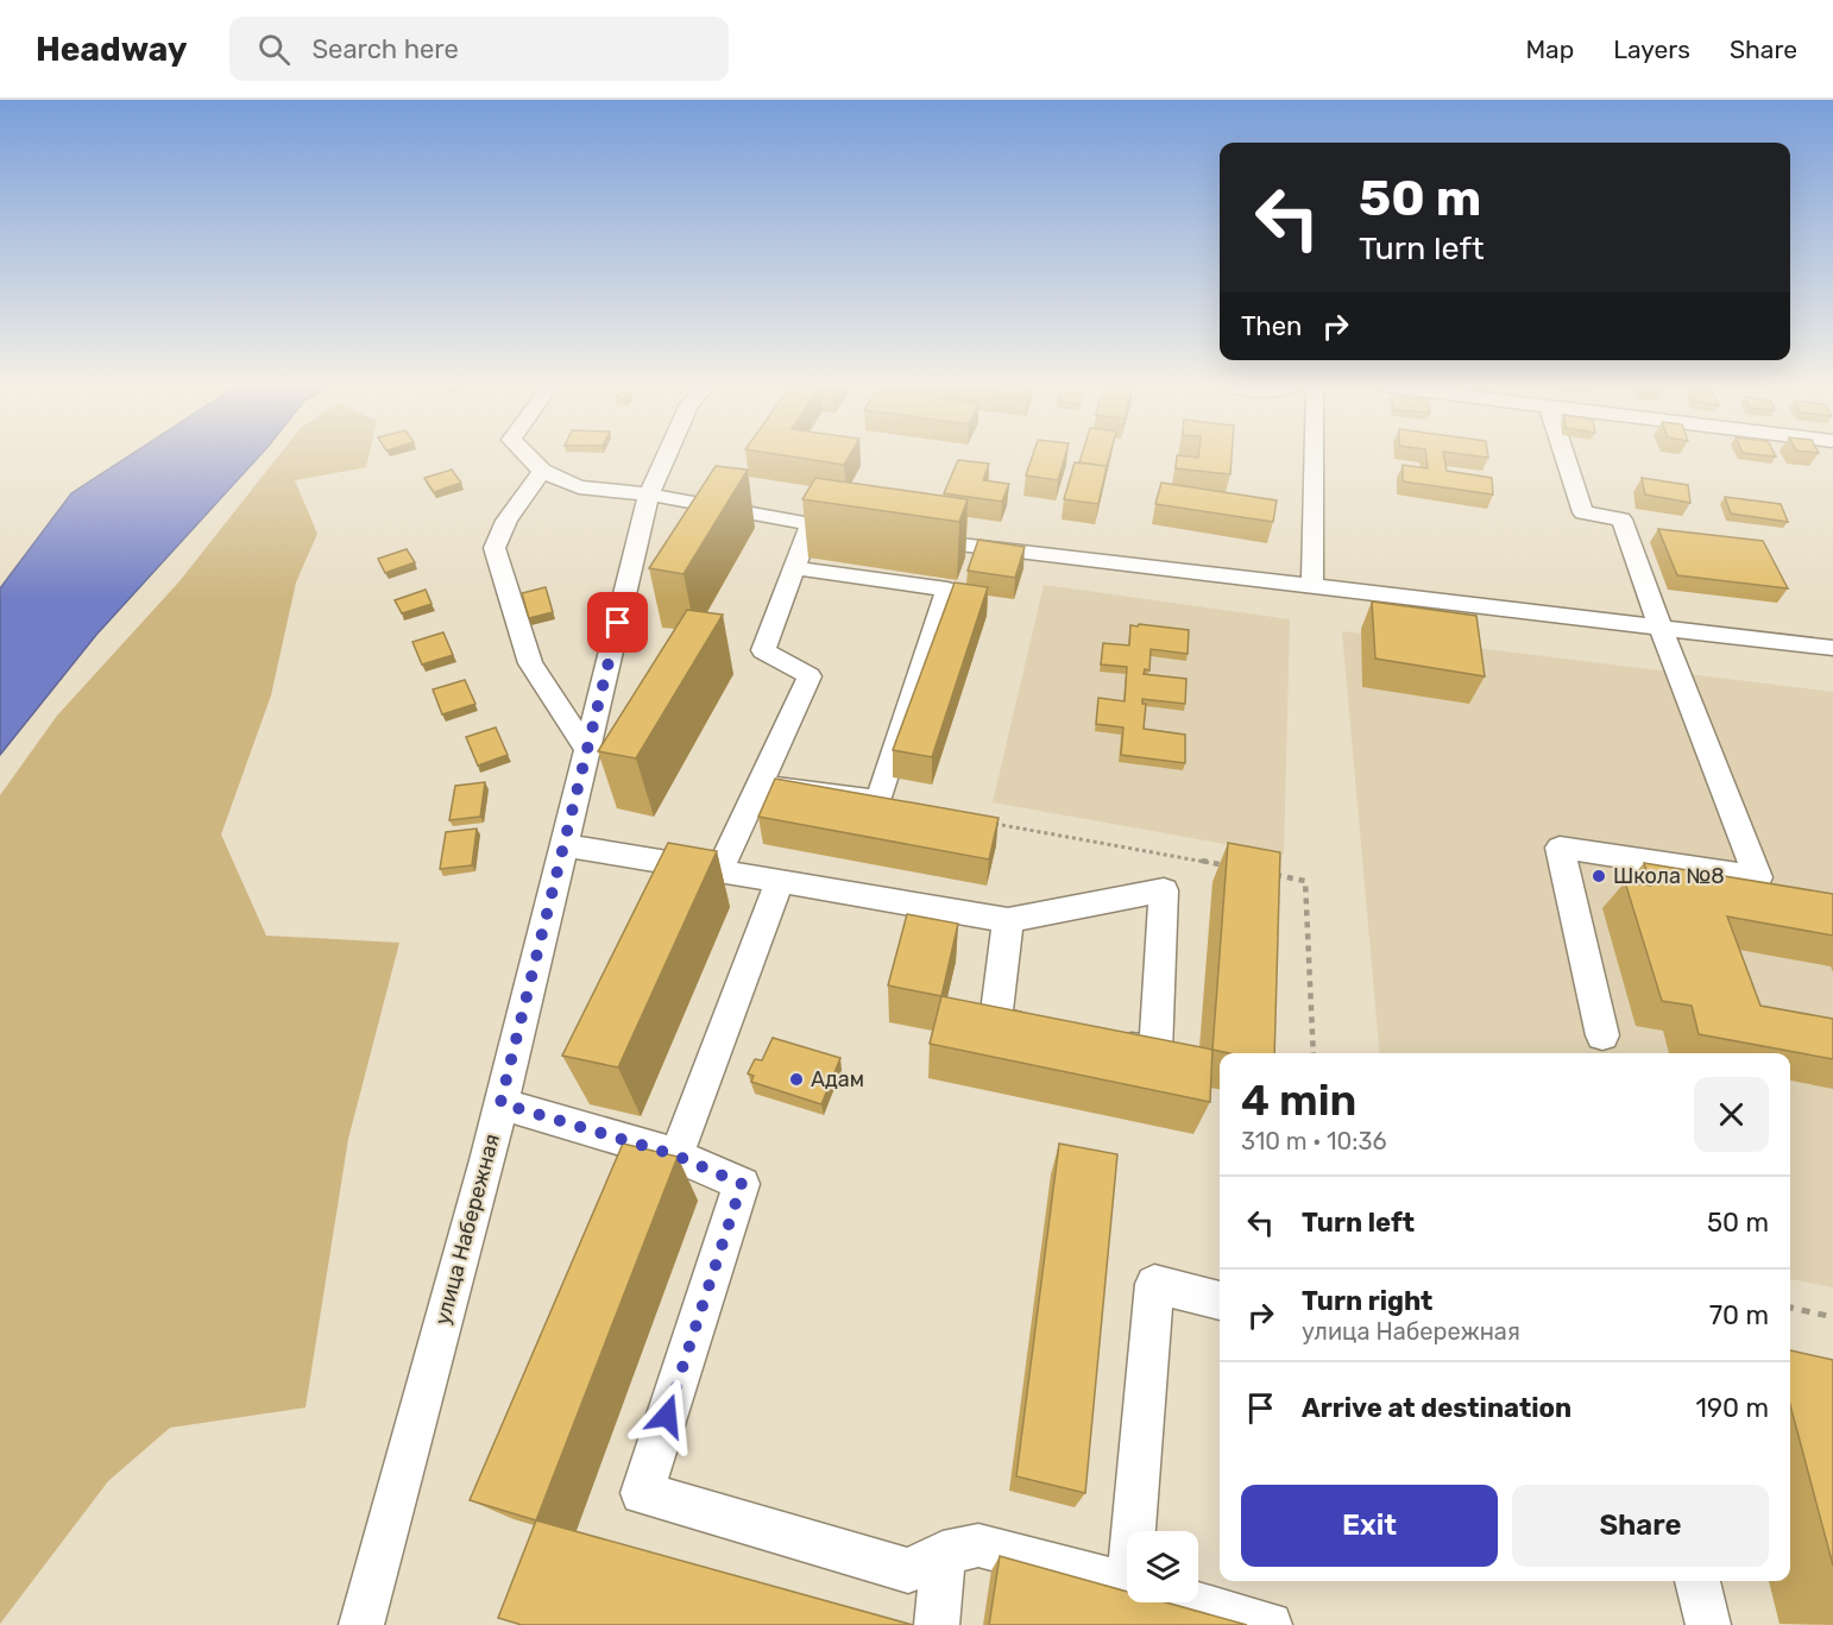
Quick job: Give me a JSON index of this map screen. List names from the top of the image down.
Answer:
{
  "streets": {
    "street": ["улица Набережная"]
  },
  "places": ["Школа №8", "Адам"],
  "page": {
    "header": "Headway",
    "search": "Search here",
    "nav": ["Map", "Layers", "Share"],
    "turn": ["50 m", "Turn left"],
    "then": "Then",
    "heading": ["4 min", "310 m · 10:36"],
    "list": [
      {
        "name": "Turn left",
        "value": "50 m"
      },
      {
        "name": "Turn right",
        "note": "улица Набережная",
        "value": "70 m"
      },
      {
        "name": "Arrive at destination",
        "value": "190 m"
      }
    ],
    "buttons": ["Exit", "Share"]
  }
}
